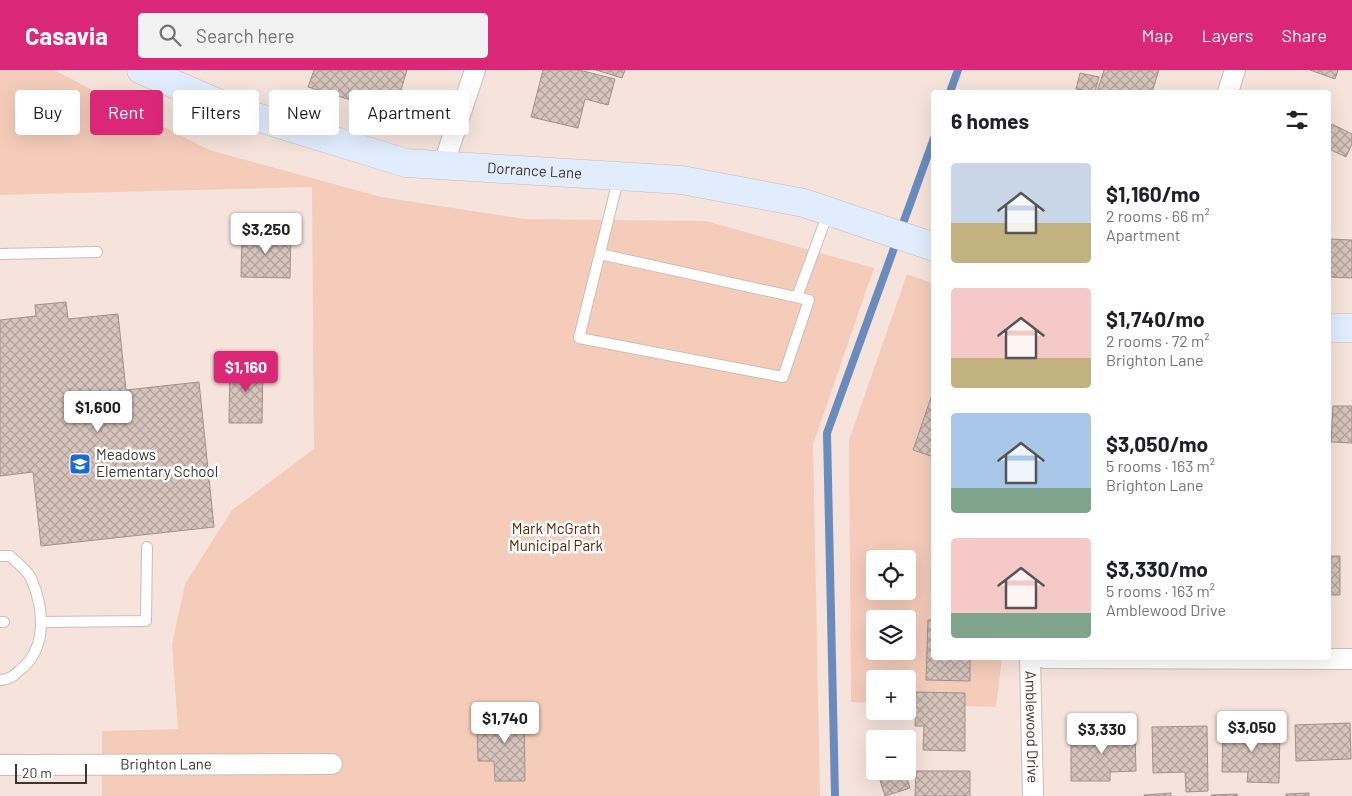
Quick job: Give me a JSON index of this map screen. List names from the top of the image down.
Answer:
{
  "streets": {
    "street": ["Dorrance Lane", "Amblewood Drive", "Brighton Lane"]
  },
  "parks": ["Mark McGrath Municipal Park"],
  "places": {
    "school or university": ["Meadows Elementary School"]
  },
  "scale_bar": "20 m",
  "page": {
    "header": "Casavia",
    "search": "Search here",
    "nav": ["Map", "Layers", "Share"],
    "chip": [
      "Buy",
      "Rent",
      "Filters",
      "New",
      "Apartment"
    ],
    "heading": "6 homes",
    "list": [
      {
        "name": "$1,160/mo",
        "note": "2 rooms · 66 m² · Apartment"
      },
      {
        "name": "$1,740/mo",
        "note": "2 rooms · 72 m² · Brighton Lane"
      },
      {
        "name": "$3,050/mo",
        "note": "5 rooms · 163 m² · Brighton Lane"
      },
      {
        "name": "$3,330/mo",
        "note": "5 rooms · 163 m² · Amblewood Drive"
      }
    ],
    "price": [
      "$3,250",
      "$1,160",
      "$1,600",
      "$1,740",
      "$3,050",
      "$3,330"
    ],
    "map_buttons": ["+", "−"],
    "scale": "20 m"
  }
}
